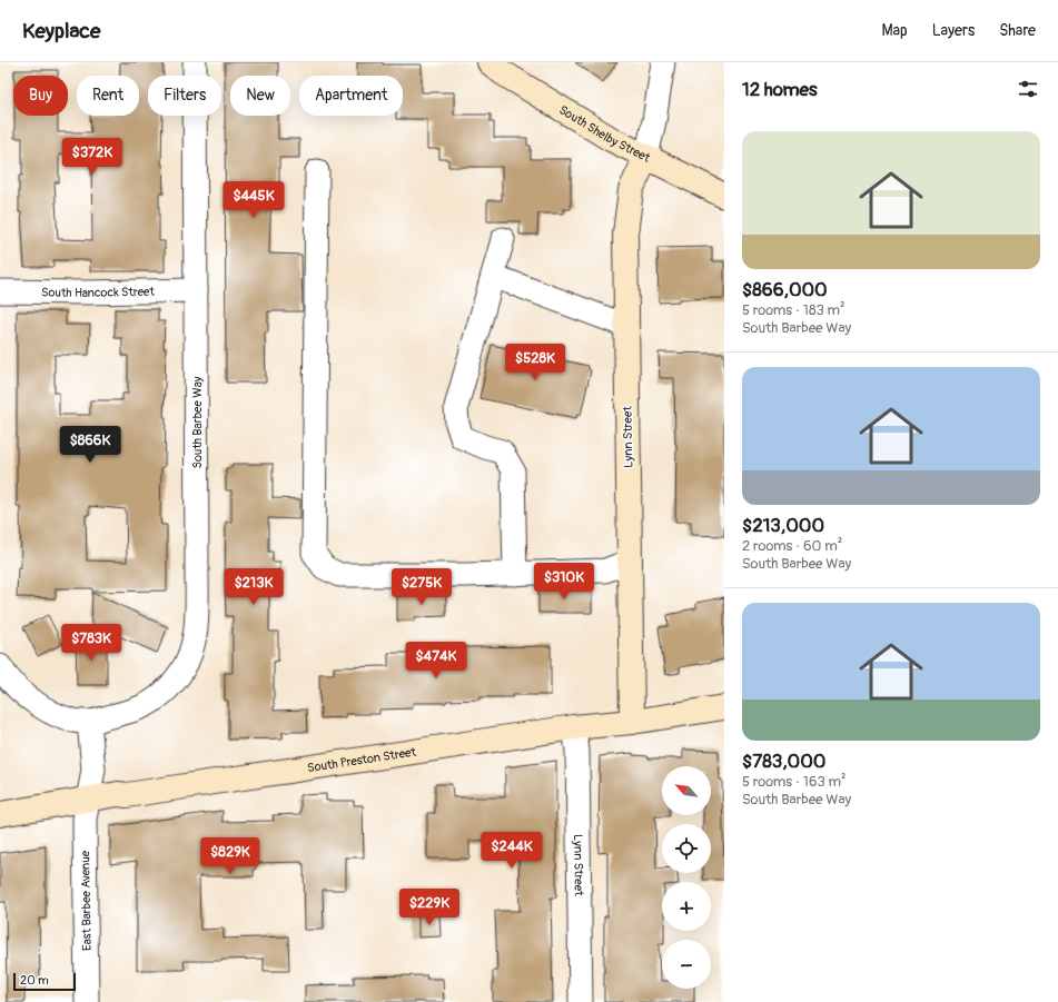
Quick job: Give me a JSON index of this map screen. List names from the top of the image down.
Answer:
{
  "streets": {
    "main road": ["South Shelby Street", "Lynn Street", "South Preston Street"],
    "street": ["South Hancock Street", "South Barbee Way", "East Barbee Avenue"]
  },
  "crossings": [
    ["South Shelby Street", "Lynn Street"],
    ["South Hancock Street", "South Barbee Way"],
    ["South Barbee Way", "East Barbee Avenue"],
    ["Lynn Street", "South Preston Street"],
    ["South Preston Street", "East Barbee Avenue"]
  ],
  "scale_bar": "20 m",
  "north": "top left",
  "page": {
    "header": "Keyplace",
    "nav": ["Map", "Layers", "Share"],
    "heading": "12 homes",
    "chip": [
      "Buy",
      "Rent",
      "Filters",
      "New",
      "Apartment"
    ],
    "list": [
      {
        "name": "$866,000",
        "note": "5 rooms · 183 m² · South Barbee Way"
      },
      {
        "name": "$213,000",
        "note": "2 rooms · 60 m² · South Barbee Way"
      },
      {
        "name": "$783,000",
        "note": "5 rooms · 163 m² · South Barbee Way"
      }
    ],
    "price": [
      "$372K",
      "$445K",
      "$528K",
      "$866K",
      "$310K",
      "$213K",
      "$275K",
      "$783K",
      "$474K",
      "$244K",
      "$829K",
      "$229K"
    ],
    "map_buttons": ["+", "−"],
    "scale": "20 m"
  }
}
